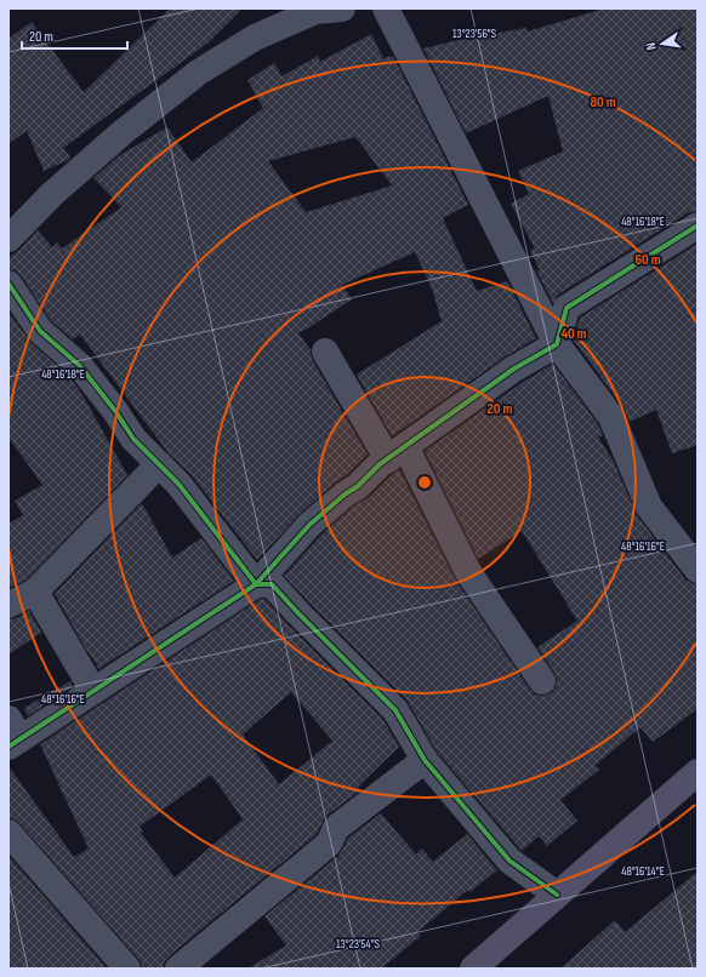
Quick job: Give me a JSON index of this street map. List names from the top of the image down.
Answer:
{
  "scale_bar": "20 m",
  "north": "left",
  "coordinates": [
    "13°23'56\"S",
    "48°16'18\"E",
    "48°16'16\"E",
    "48°16'14\"E",
    "13°23'54\"S"
  ],
  "rings": [
    "80 m",
    "60 m",
    "40 m",
    "20 m"
  ]
}
